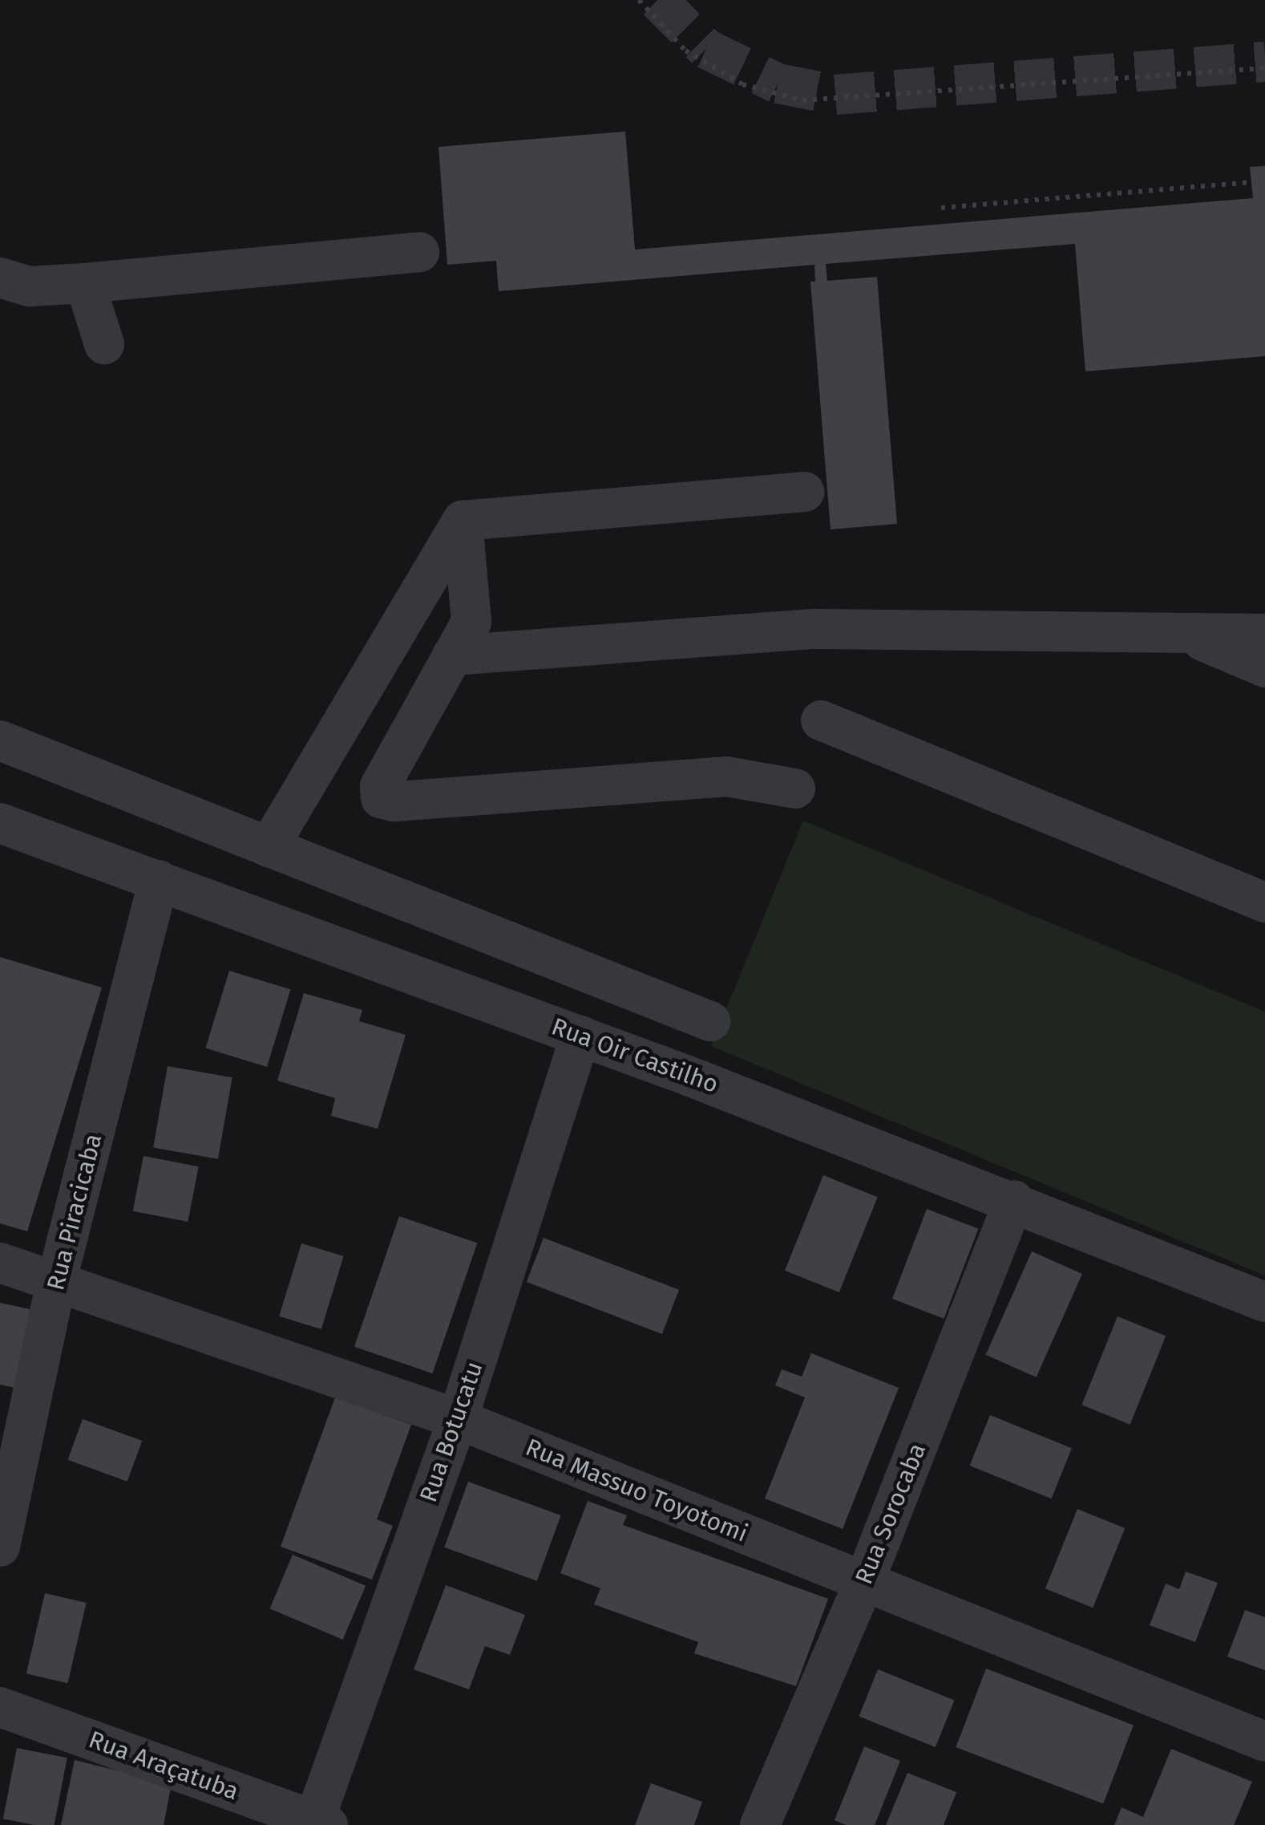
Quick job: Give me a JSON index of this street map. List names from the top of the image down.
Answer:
{
  "streets": {
    "street": [
      "Rua Oir Castilho",
      "Rua Piracicaba",
      "Rua Botucatu",
      "Rua Massuo Toyotomi",
      "Rua Sorocaba",
      "Rua Araçatuba"
    ]
  },
  "crossings": [
    ["Rua Oir Castilho", "Rua Piracicaba"],
    ["Rua Oir Castilho", "Rua Botucatu"],
    ["Rua Oir Castilho", "Rua Sorocaba"],
    ["Rua Piracicaba", "Rua Massuo Toyotomi"],
    ["Rua Botucatu", "Rua Massuo Toyotomi"],
    ["Rua Botucatu", "Rua Araçatuba"],
    ["Rua Massuo Toyotomi", "Rua Sorocaba"]
  ]
}
